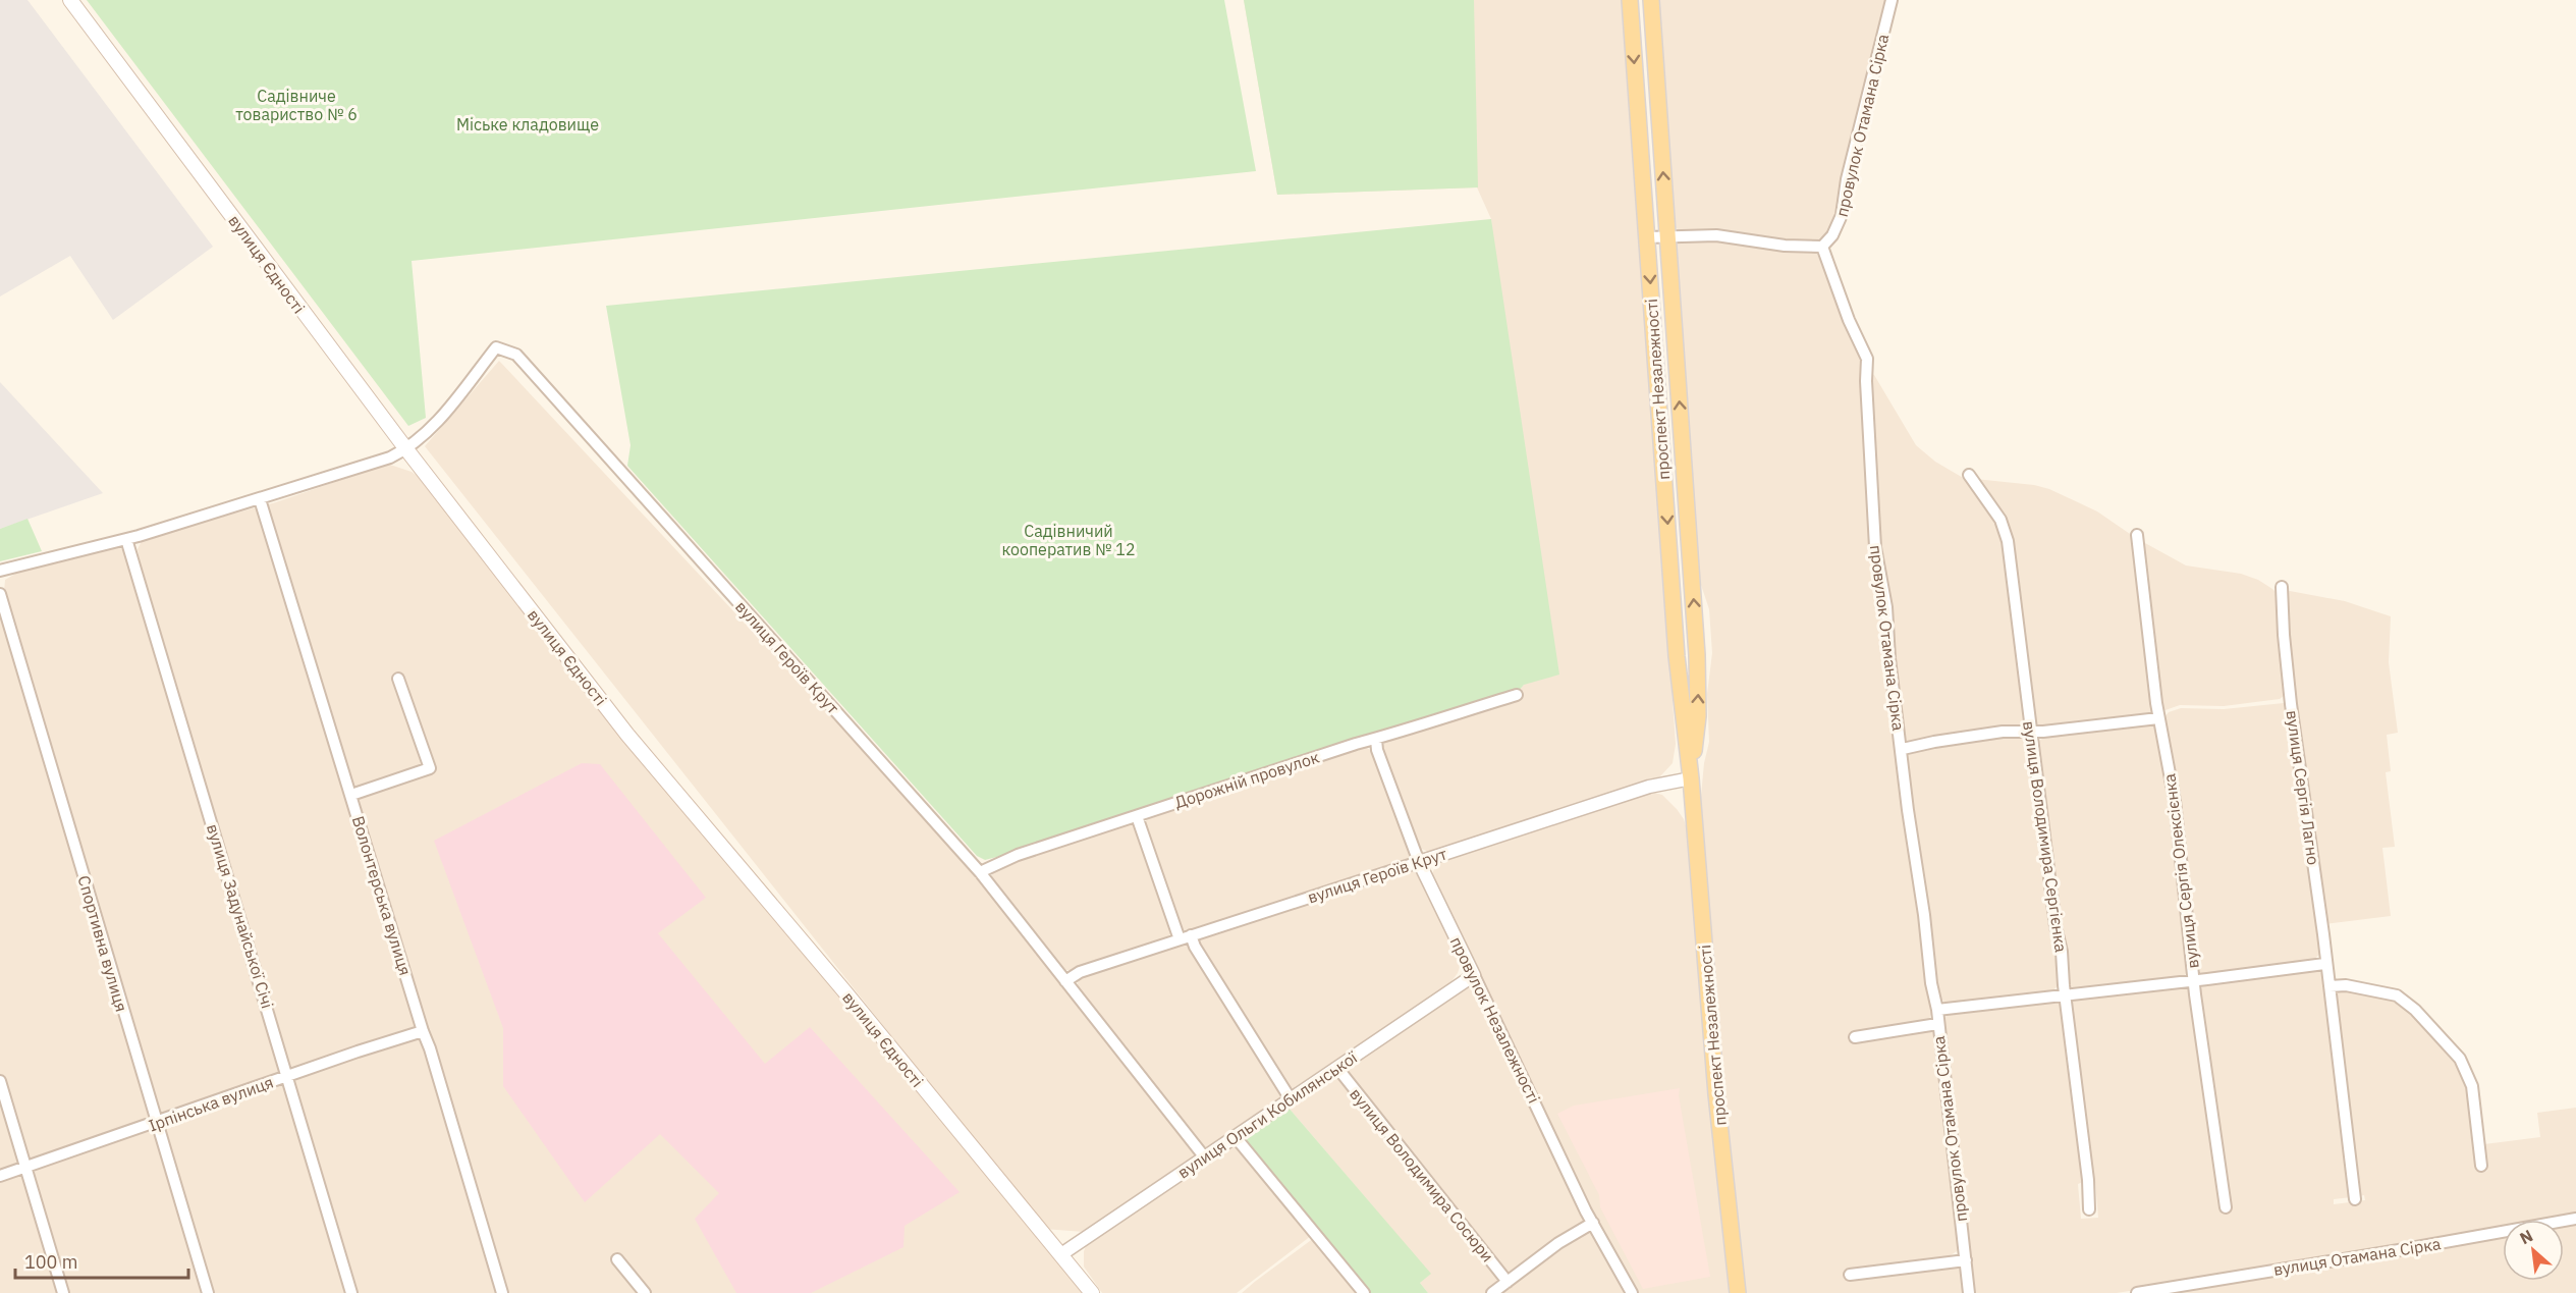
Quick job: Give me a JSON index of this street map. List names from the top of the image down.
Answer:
{
  "streets": {
    "main road": ["вулиця Єдності", "проспект Незалежності"],
    "street": [
      "провулок Отамана Сірка",
      "вулиця Героїв Крут",
      "Дорожній провулок",
      "вулиця Сергія Лагно",
      "вулиця Володимира Сергієнка",
      "вулиця Сергія Олексієнка",
      "Волонтерська вулиця",
      "вулиця Задунайської Січі",
      "Спортивна вулиця",
      "провулок Незалежності",
      "Ірпінська вулиця",
      "вулиця Ольги Кобилянської",
      "вулиця Володимира Сосюри",
      "вулиця Отамана Сірка"
    ]
  },
  "crossings": [
    ["вулиця Єдності", "вулиця Героїв Крут"],
    ["вулиця Єдності", "вулиця Ольги Кобилянської"],
    ["проспект Незалежності", "вулиця Героїв Крут"],
    ["вулиця Героїв Крут", "Дорожній провулок"],
    ["вулиця Героїв Крут", "провулок Незалежності"],
    ["вулиця Героїв Крут", "вулиця Ольги Кобилянської"],
    ["Дорожній провулок", "провулок Незалежності"],
    ["Волонтерська вулиця", "Ірпінська вулиця"],
    ["вулиця Задунайської Січі", "Ірпінська вулиця"],
    ["Спортивна вулиця", "Ірпінська вулиця"],
    ["провулок Незалежності", "вулиця Ольги Кобилянської"],
    ["вулиця Ольги Кобилянської", "вулиця Володимира Сосюри"]
  ],
  "parks": ["Садівниче товариство № 6", "Міське кладовище", "Садівничий кооператив № 12"],
  "scale_bar": "100 m",
  "north": "top left"
}
